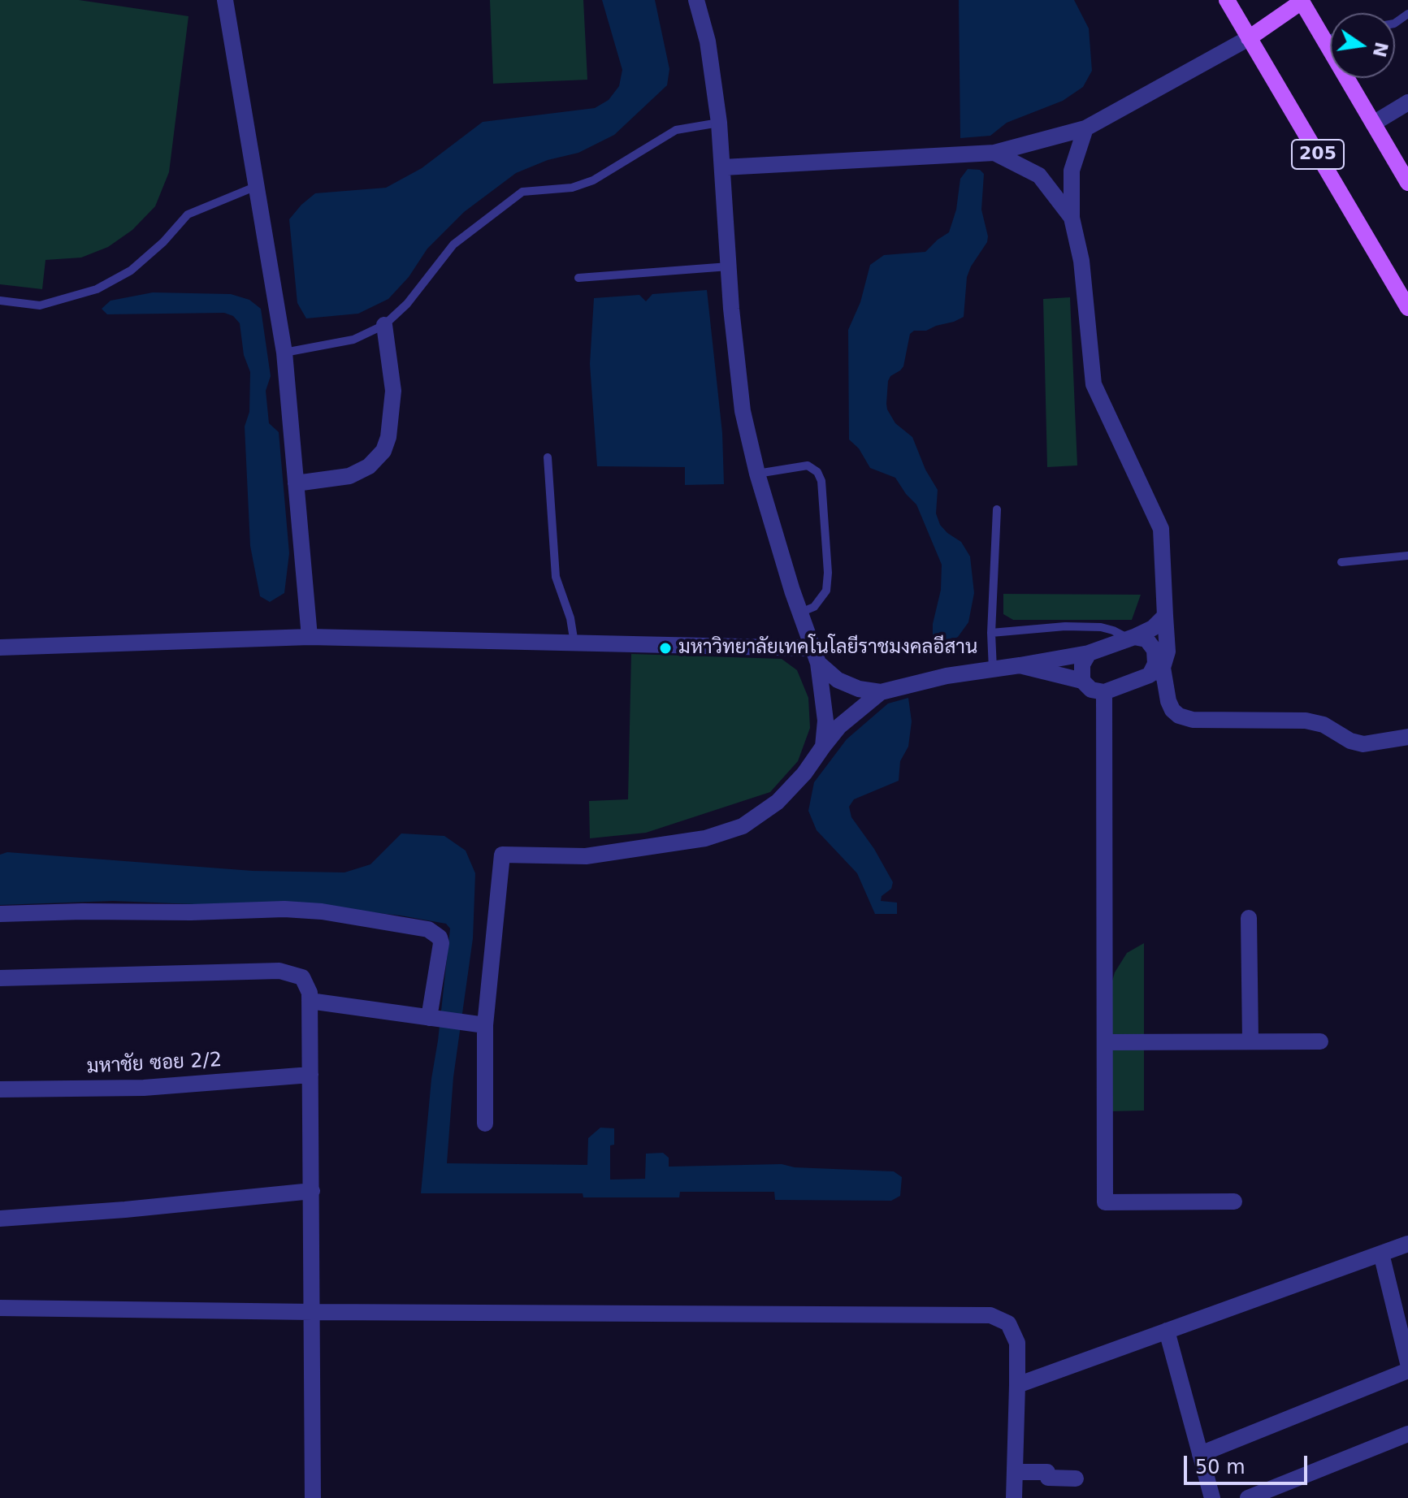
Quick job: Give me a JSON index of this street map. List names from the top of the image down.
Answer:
{
  "streets": {
    "main road": ["205"],
    "street": ["มหาชัย ซอย 2/2"]
  },
  "places": ["มหาวิทยาลัยเทคโนโลยีราชมงคลอีสาน"],
  "scale_bar": "50 m",
  "north": "right"
}
